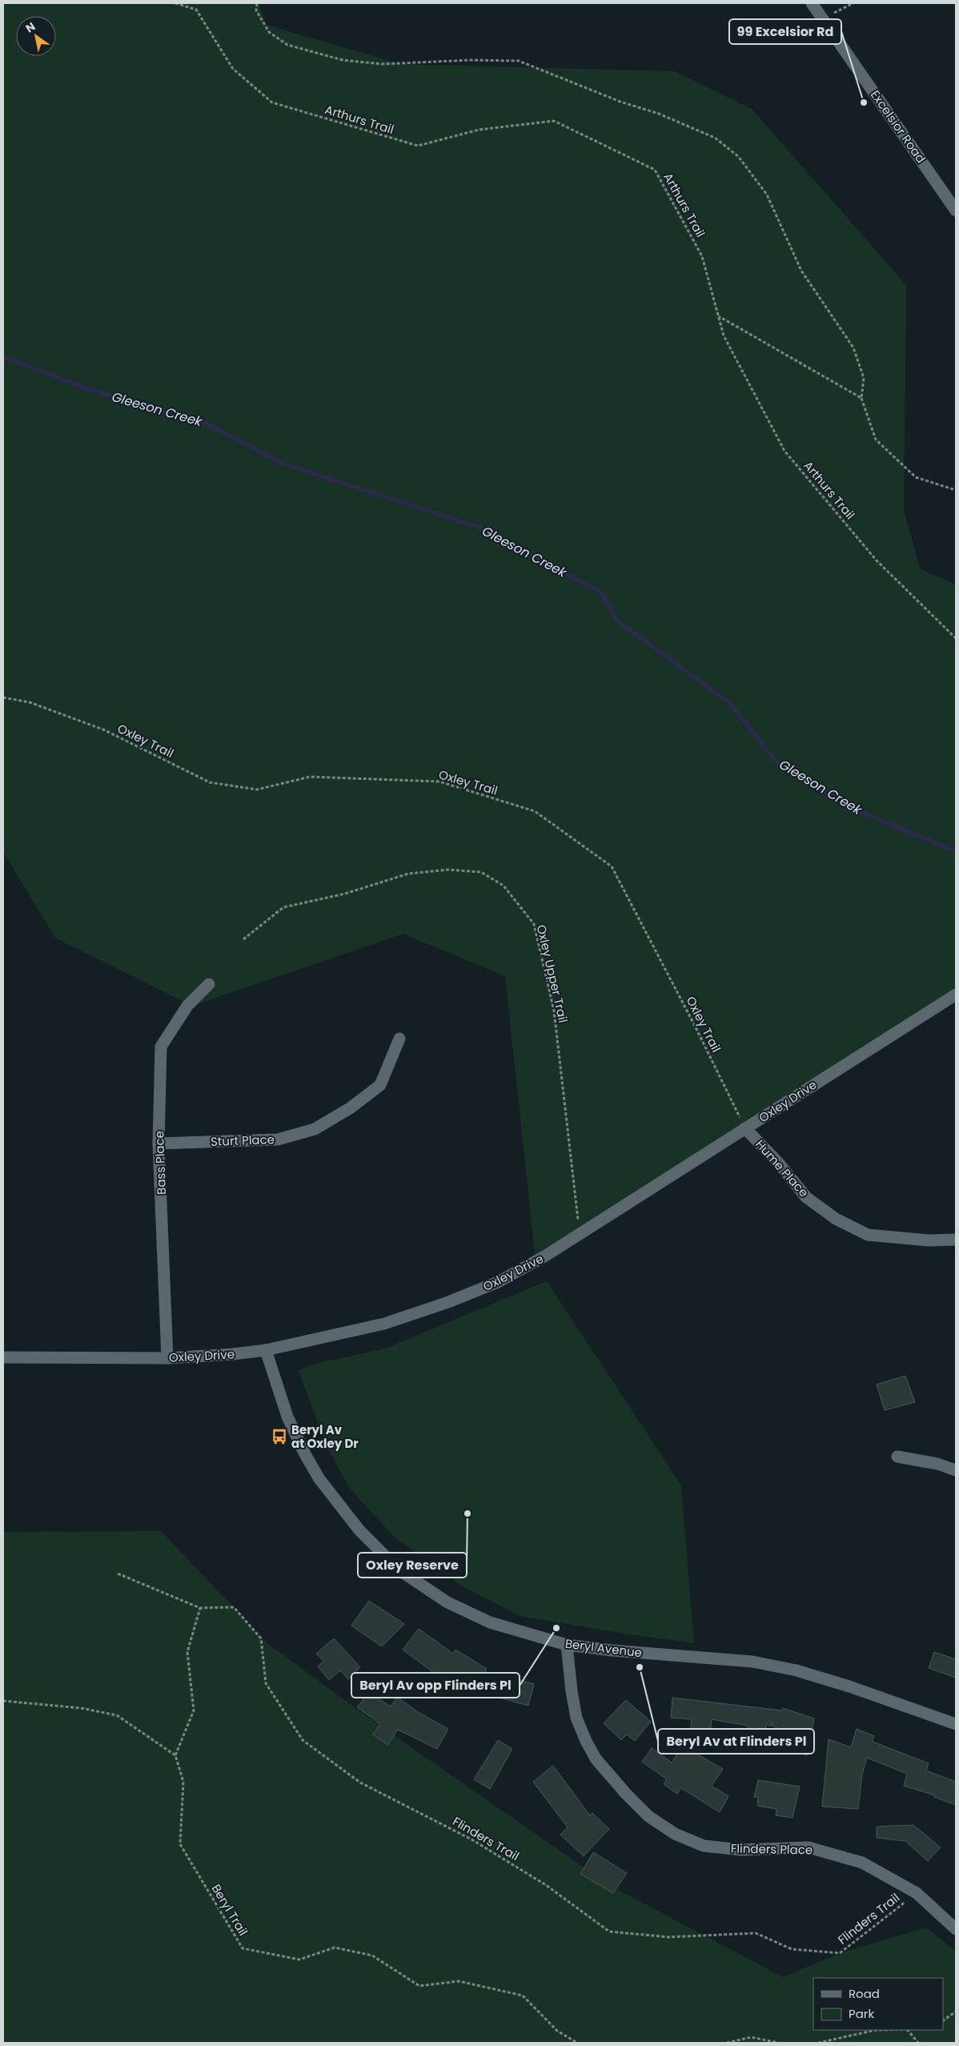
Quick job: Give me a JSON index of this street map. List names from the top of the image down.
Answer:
{
  "streets": {
    "street": [
      "Excelsior Road",
      "Oxley Drive",
      "Sturt Place",
      "Bass Place",
      "Hume Place",
      "Beryl Avenue",
      "Flinders Place"
    ],
    "path": [
      "Arthurs Trail",
      "Oxley Trail",
      "Oxley Upper Trail",
      "Flinders Trail",
      "Beryl Trail"
    ]
  },
  "crossings": [
    ["Oxley Trail", "Oxley Drive"],
    ["Oxley Trail", "Hume Place"],
    ["Oxley Upper Trail", "Oxley Drive"],
    ["Oxley Drive", "Bass Place"],
    ["Oxley Drive", "Hume Place"],
    ["Oxley Drive", "Beryl Avenue"],
    ["Sturt Place", "Bass Place"],
    ["Beryl Avenue", "Flinders Place"],
    ["Flinders Trail", "Flinders Place"]
  ],
  "water": ["Gleeson Creek"],
  "places": {
    "other": [
      "99 Excelsior Rd",
      "Oxley Reserve",
      "Beryl Av opp Flinders Pl",
      "Beryl Av at Flinders Pl"
    ],
    "bus stop": ["Beryl Av at Oxley Dr"]
  },
  "legend": ["Road", "Park"],
  "north": "top left"
}
